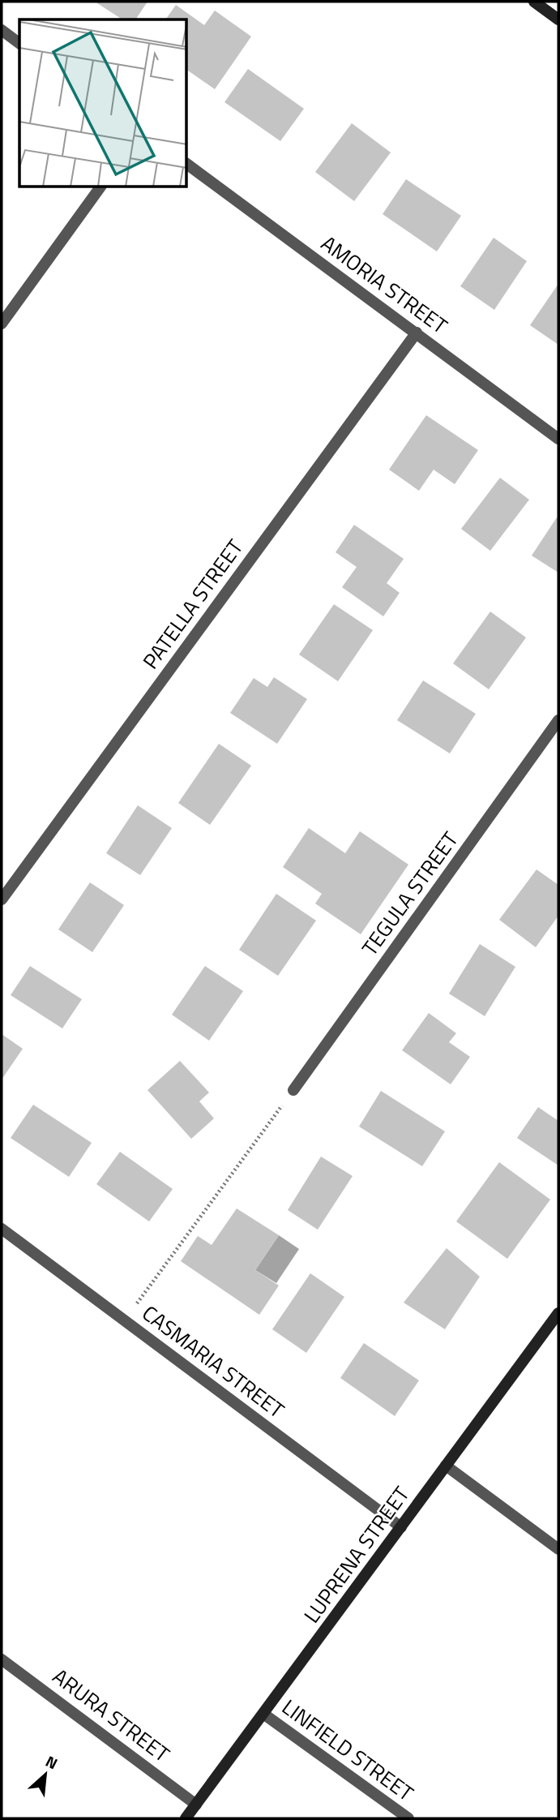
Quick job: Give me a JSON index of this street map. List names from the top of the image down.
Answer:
{
  "streets": {
    "street": [
      "AMORIA STREET",
      "PATELLA STREET",
      "TEGULA STREET",
      "CASMARIA STREET",
      "LUPRENA STREET",
      "ARURA STREET",
      "LINFIELD STREET"
    ]
  },
  "crossings": [
    ["AMORIA STREET", "PATELLA STREET"],
    ["CASMARIA STREET", "LUPRENA STREET"],
    ["LUPRENA STREET", "ARURA STREET"],
    ["LUPRENA STREET", "LINFIELD STREET"]
  ],
  "north": "top right"
}
